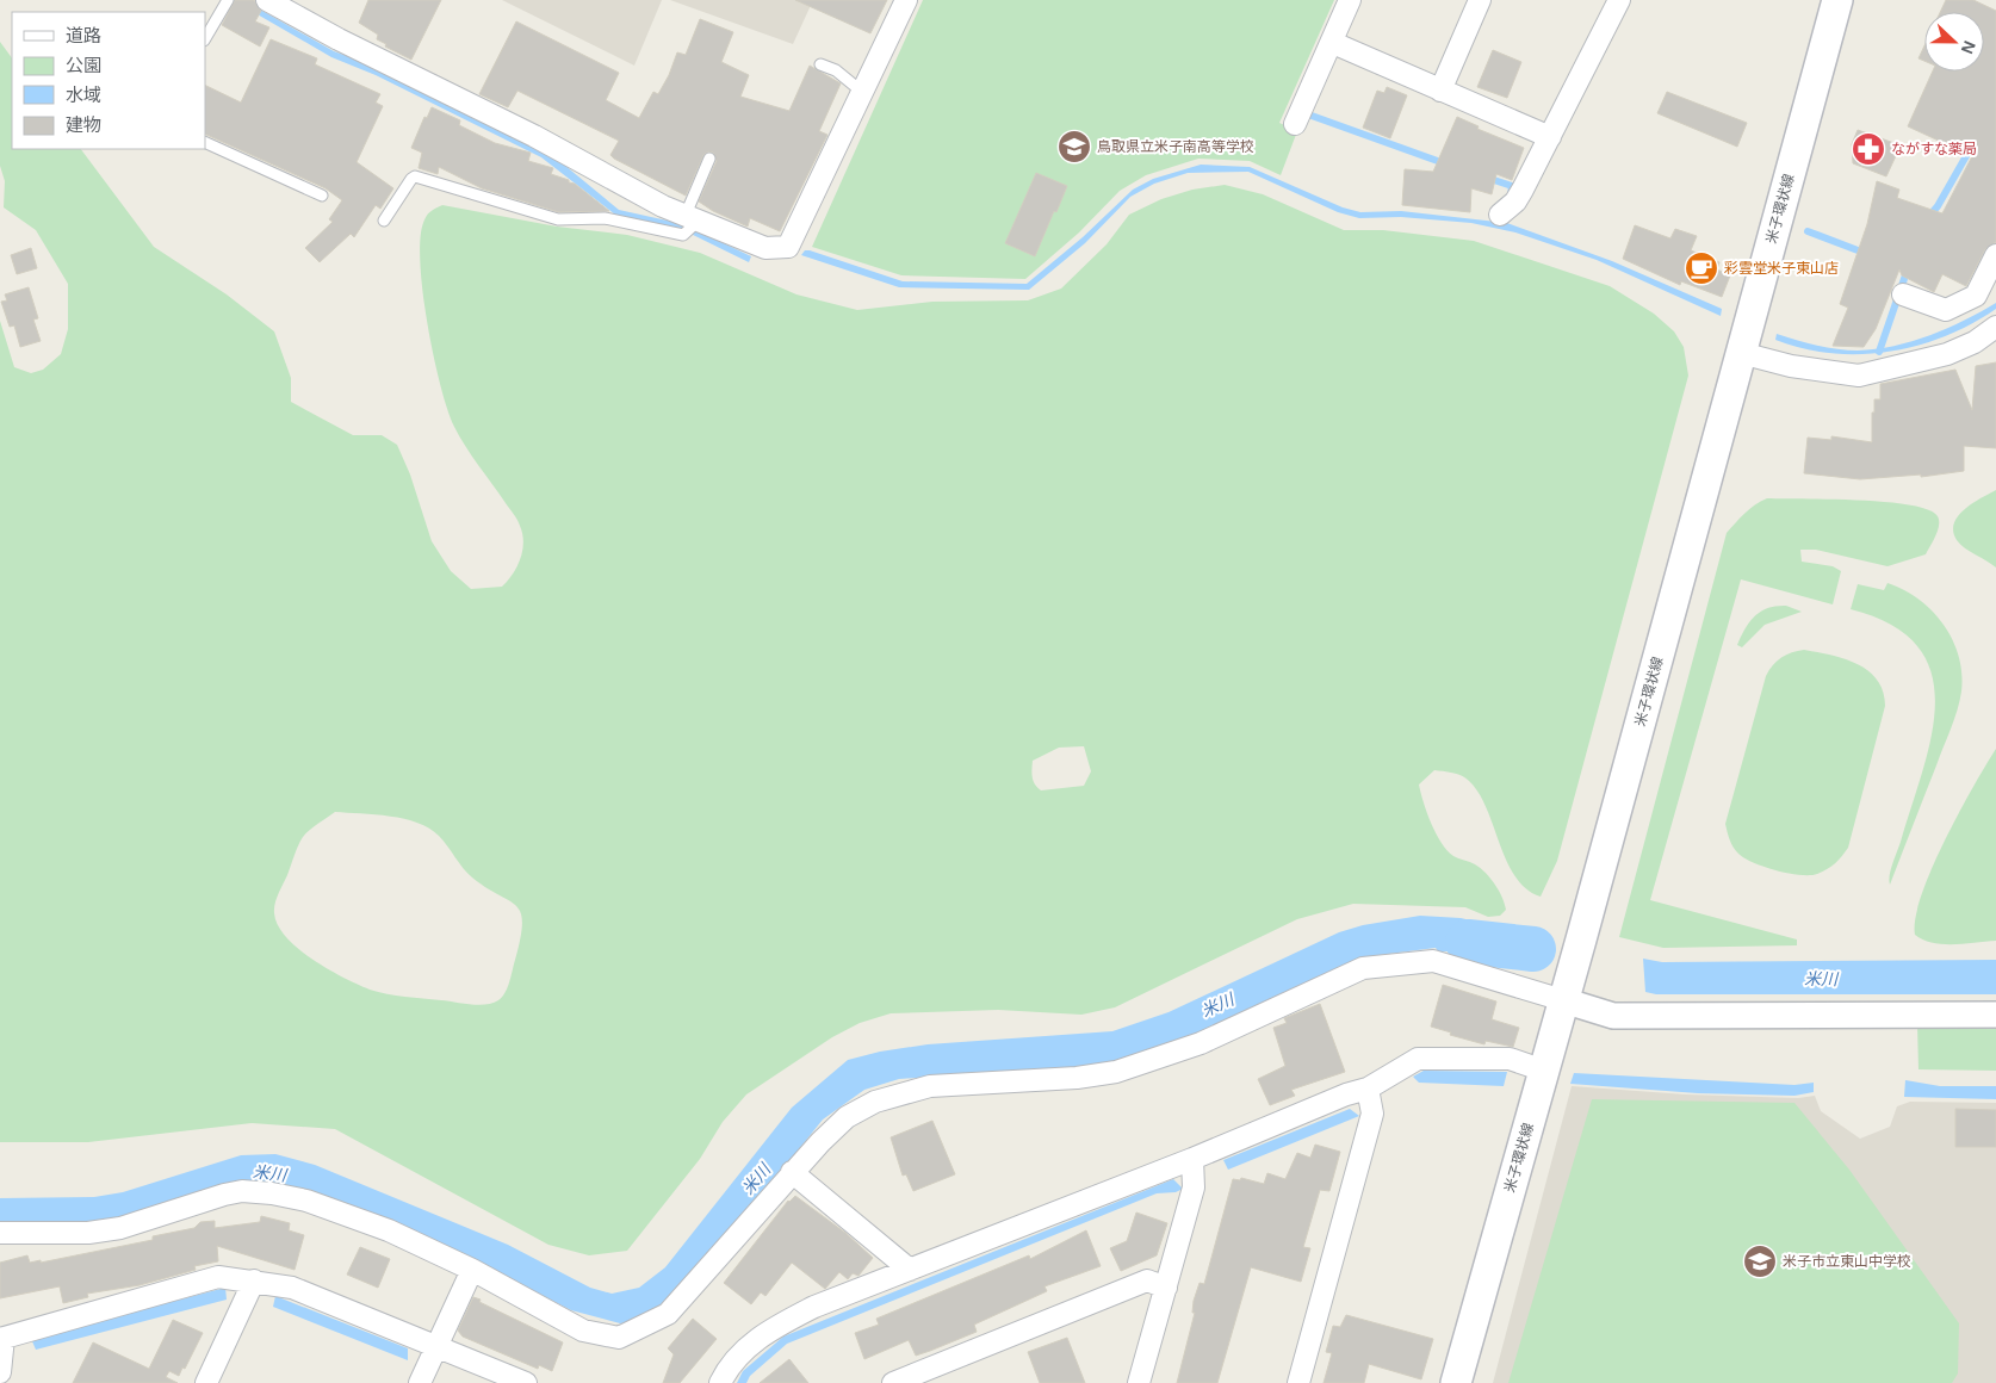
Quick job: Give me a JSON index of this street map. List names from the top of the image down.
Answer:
{
  "streets": {
    "main road": ["米子環状線"]
  },
  "water": ["米川"],
  "places": {
    "school or university": ["鳥取県立米子南高等学校", "米子市立東山中学校"],
    "pharmacy": ["ながすな薬局"],
    "cafe": ["彩雲堂米子東山店"]
  },
  "legend": [
    "道路",
    "公園",
    "水域",
    "建物"
  ],
  "north": "right"
}
